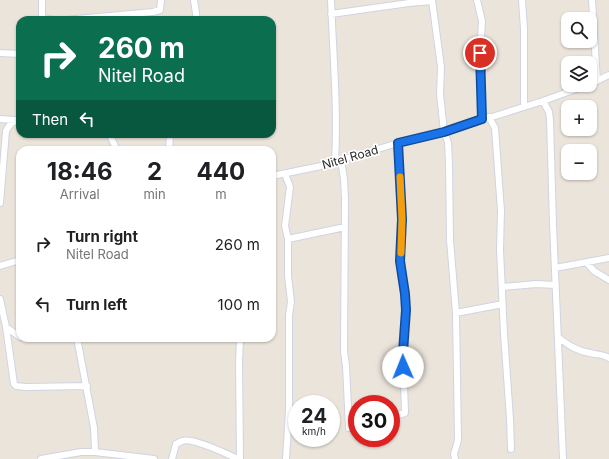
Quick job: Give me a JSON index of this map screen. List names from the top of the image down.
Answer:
{
  "streets": {
    "street": ["Nitel Road"]
  },
  "page": {
    "map_buttons": ["+", "−"],
    "turn": ["260 m", "Nitel Road"],
    "then": "Then",
    "eta": [
      "18:46",
      "Arrival",
      "2",
      "min",
      "440",
      "m"
    ],
    "list": [
      {
        "name": "Turn right",
        "note": "Nitel Road",
        "value": "260 m"
      },
      {
        "name": "Turn left",
        "value": "100 m"
      }
    ],
    "speed": "24 km/h",
    "limit": "30"
  }
}
